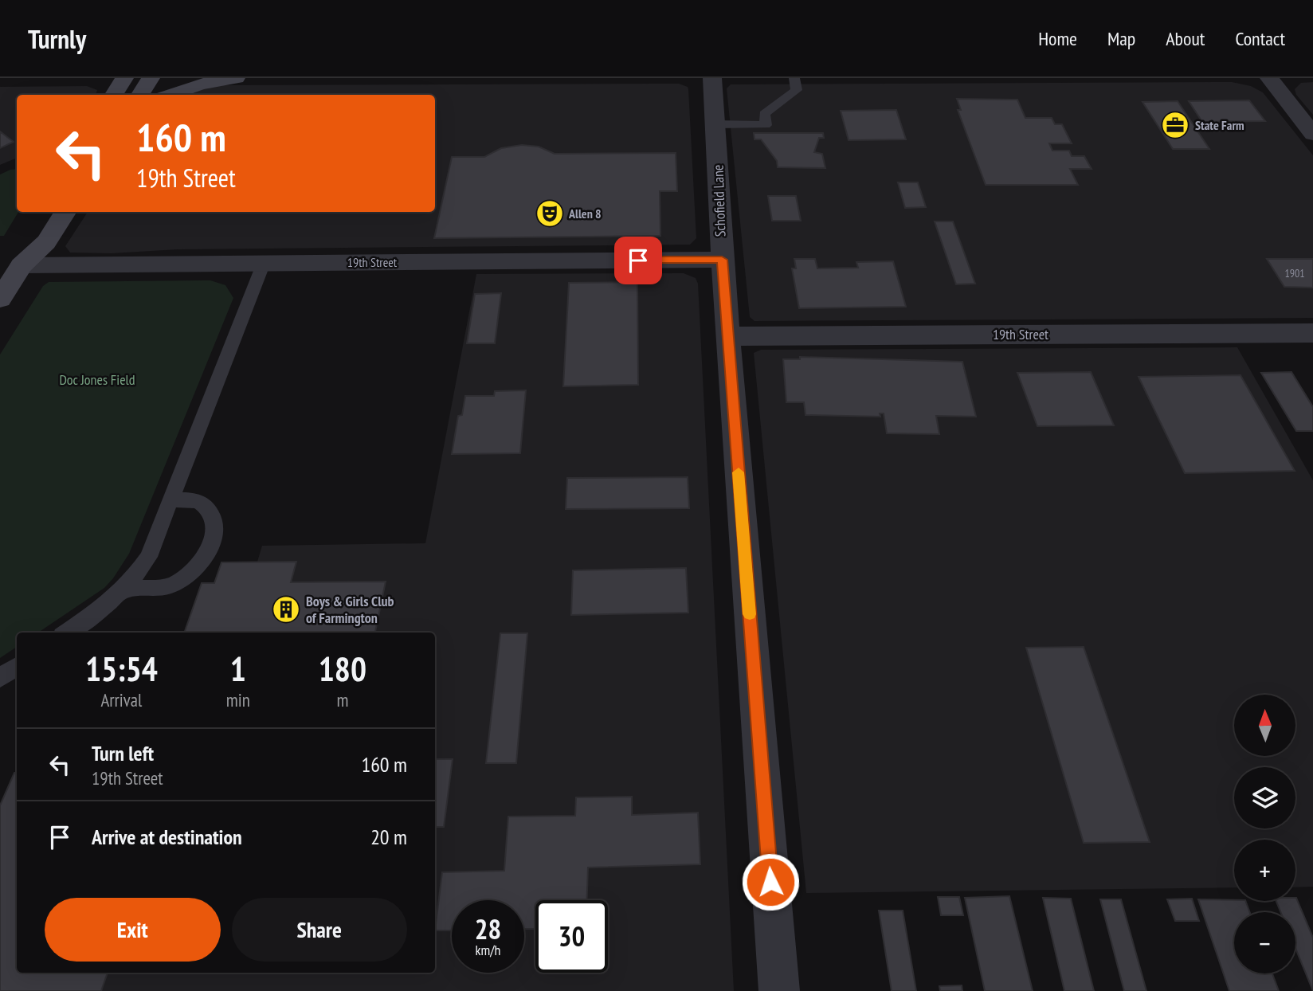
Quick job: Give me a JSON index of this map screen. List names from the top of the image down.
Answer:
{
  "streets": {
    "street": ["Schofield Lane", "19th Street"]
  },
  "crossings": [
    ["Schofield Lane", "19th Street"]
  ],
  "parks": ["Doc Jones Field"],
  "places": {
    "office": ["State Farm"],
    "theatre": ["Allen 8"],
    "building": ["Boys & Girls Club of Farmington"]
  },
  "house_numbers": ["1901"],
  "north": "top",
  "page": {
    "header": "Turnly",
    "nav": [
      "Home",
      "Map",
      "About",
      "Contact"
    ],
    "turn": ["160 m", "19th Street"],
    "eta": [
      "15:54",
      "Arrival",
      "1",
      "min",
      "180",
      "m"
    ],
    "map_buttons": ["+", "−"],
    "list": [
      {
        "name": "Turn left",
        "note": "19th Street",
        "value": "160 m"
      },
      {
        "name": "Arrive at destination",
        "value": "20 m"
      }
    ],
    "buttons": ["Exit", "Share"],
    "speed": "28 km/h",
    "limit": "30"
  }
}
